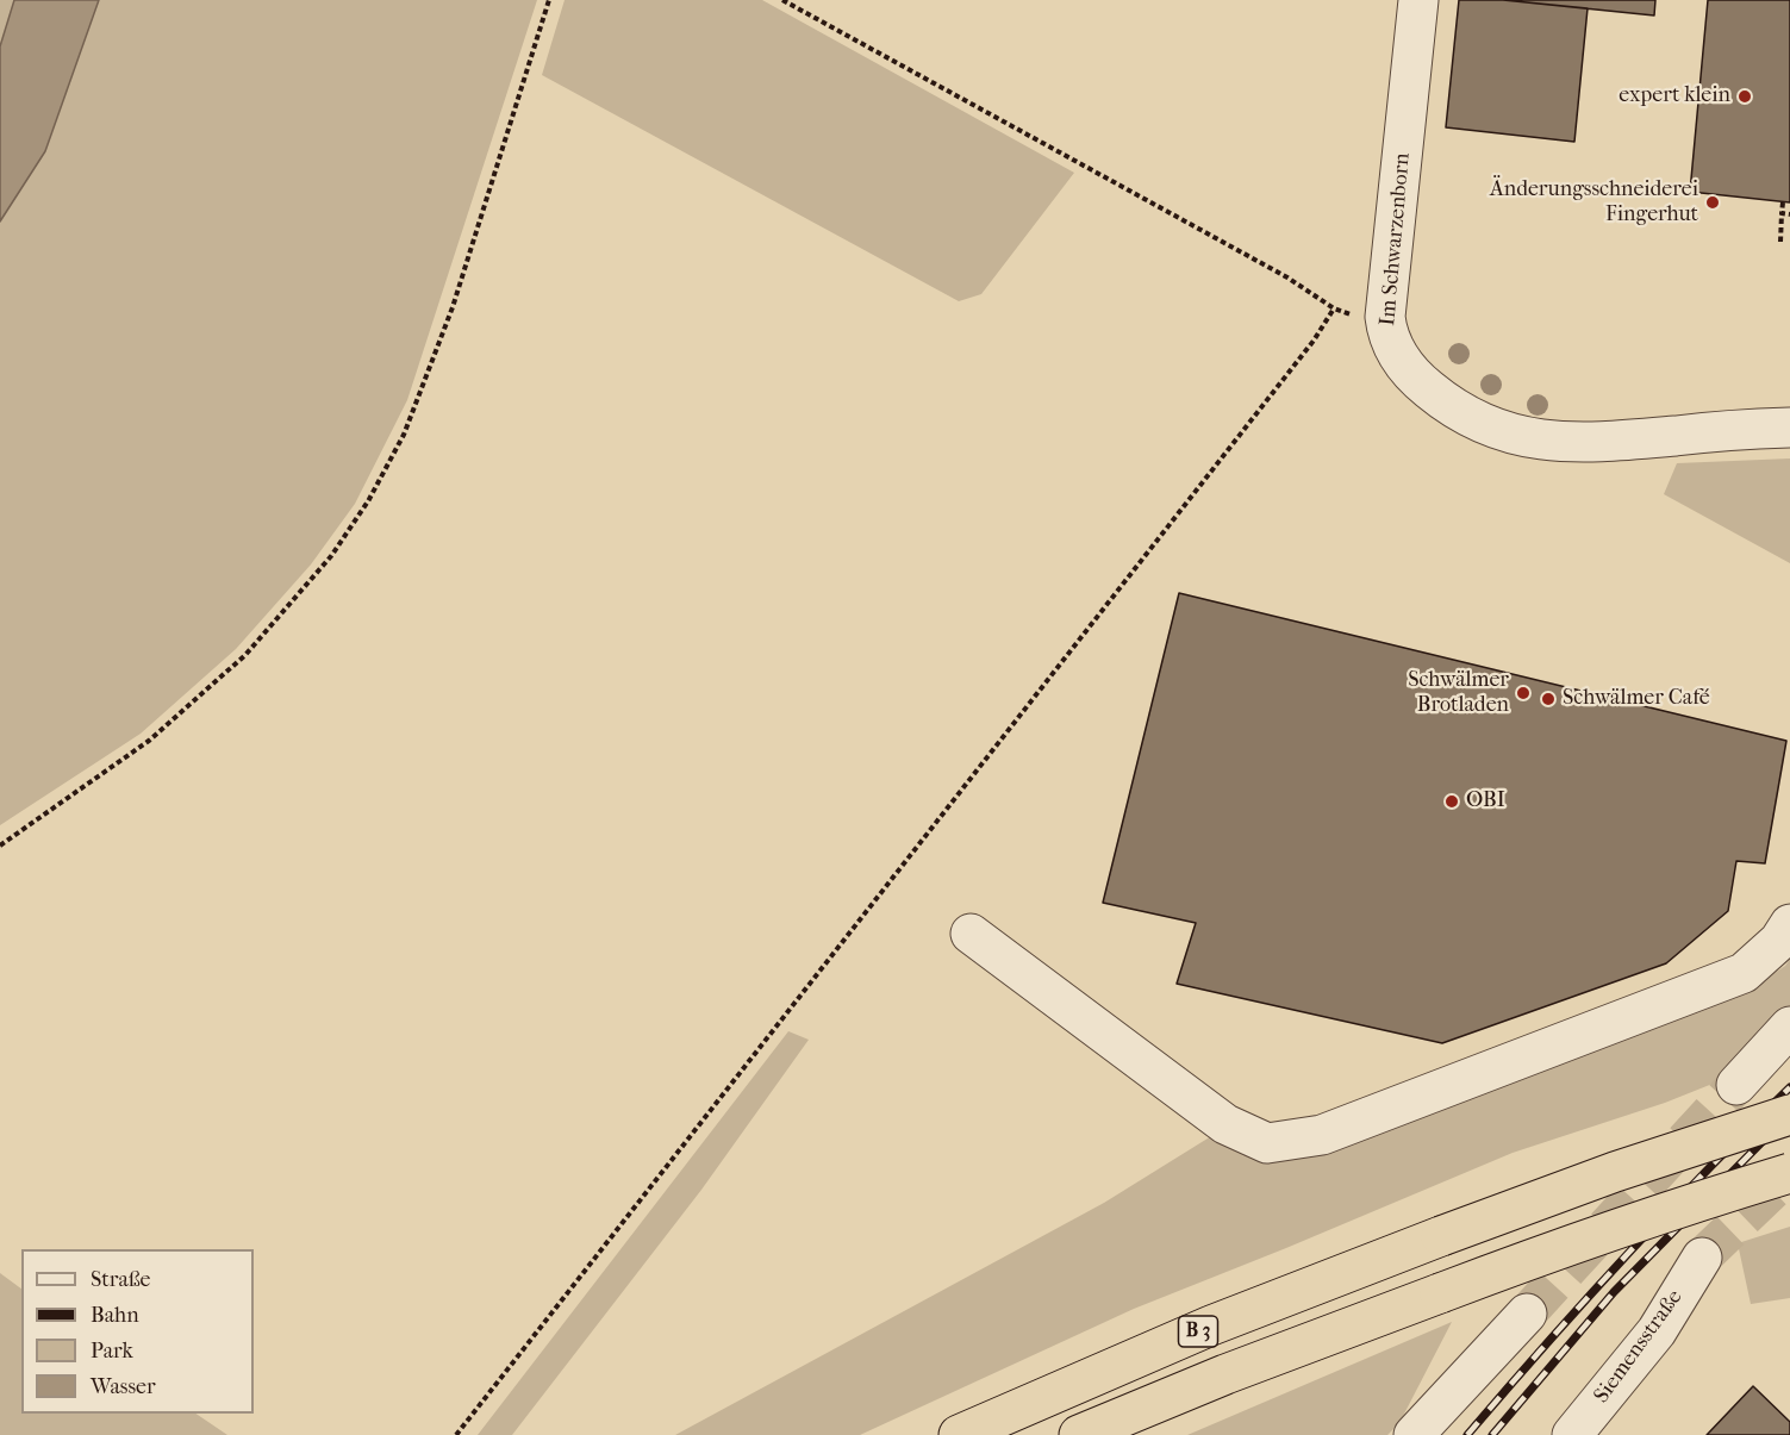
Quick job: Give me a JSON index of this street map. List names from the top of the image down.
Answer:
{
  "streets": {
    "highway": ["B 3"],
    "street": ["Im Schwarzenborn", "Siemensstraße"]
  },
  "places": [
    "expert klein",
    "Änderungsschneiderei Fingerhut",
    "Schwälmer Brotladen",
    "Schwälmer Café",
    "OBI"
  ],
  "legend": [
    "Straße",
    "Bahn",
    "Park",
    "Wasser"
  ]
}
